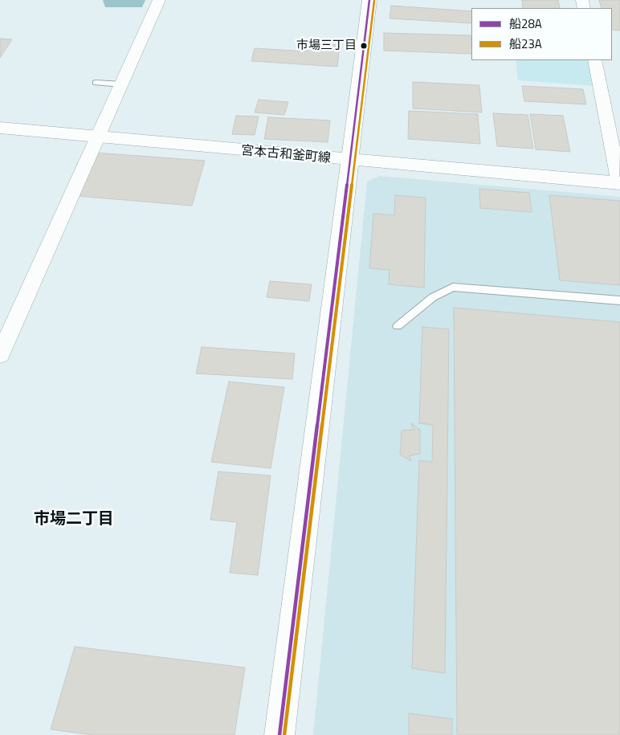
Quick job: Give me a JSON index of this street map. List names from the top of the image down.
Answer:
{
  "streets": {
    "street": ["宮本古和釜町線"]
  },
  "districts": ["市場二丁目"],
  "places": ["市場三丁目"],
  "lines": ["transit line 船28A", "transit line 船23A"],
  "legend": ["船28A", "船23A"]
}
